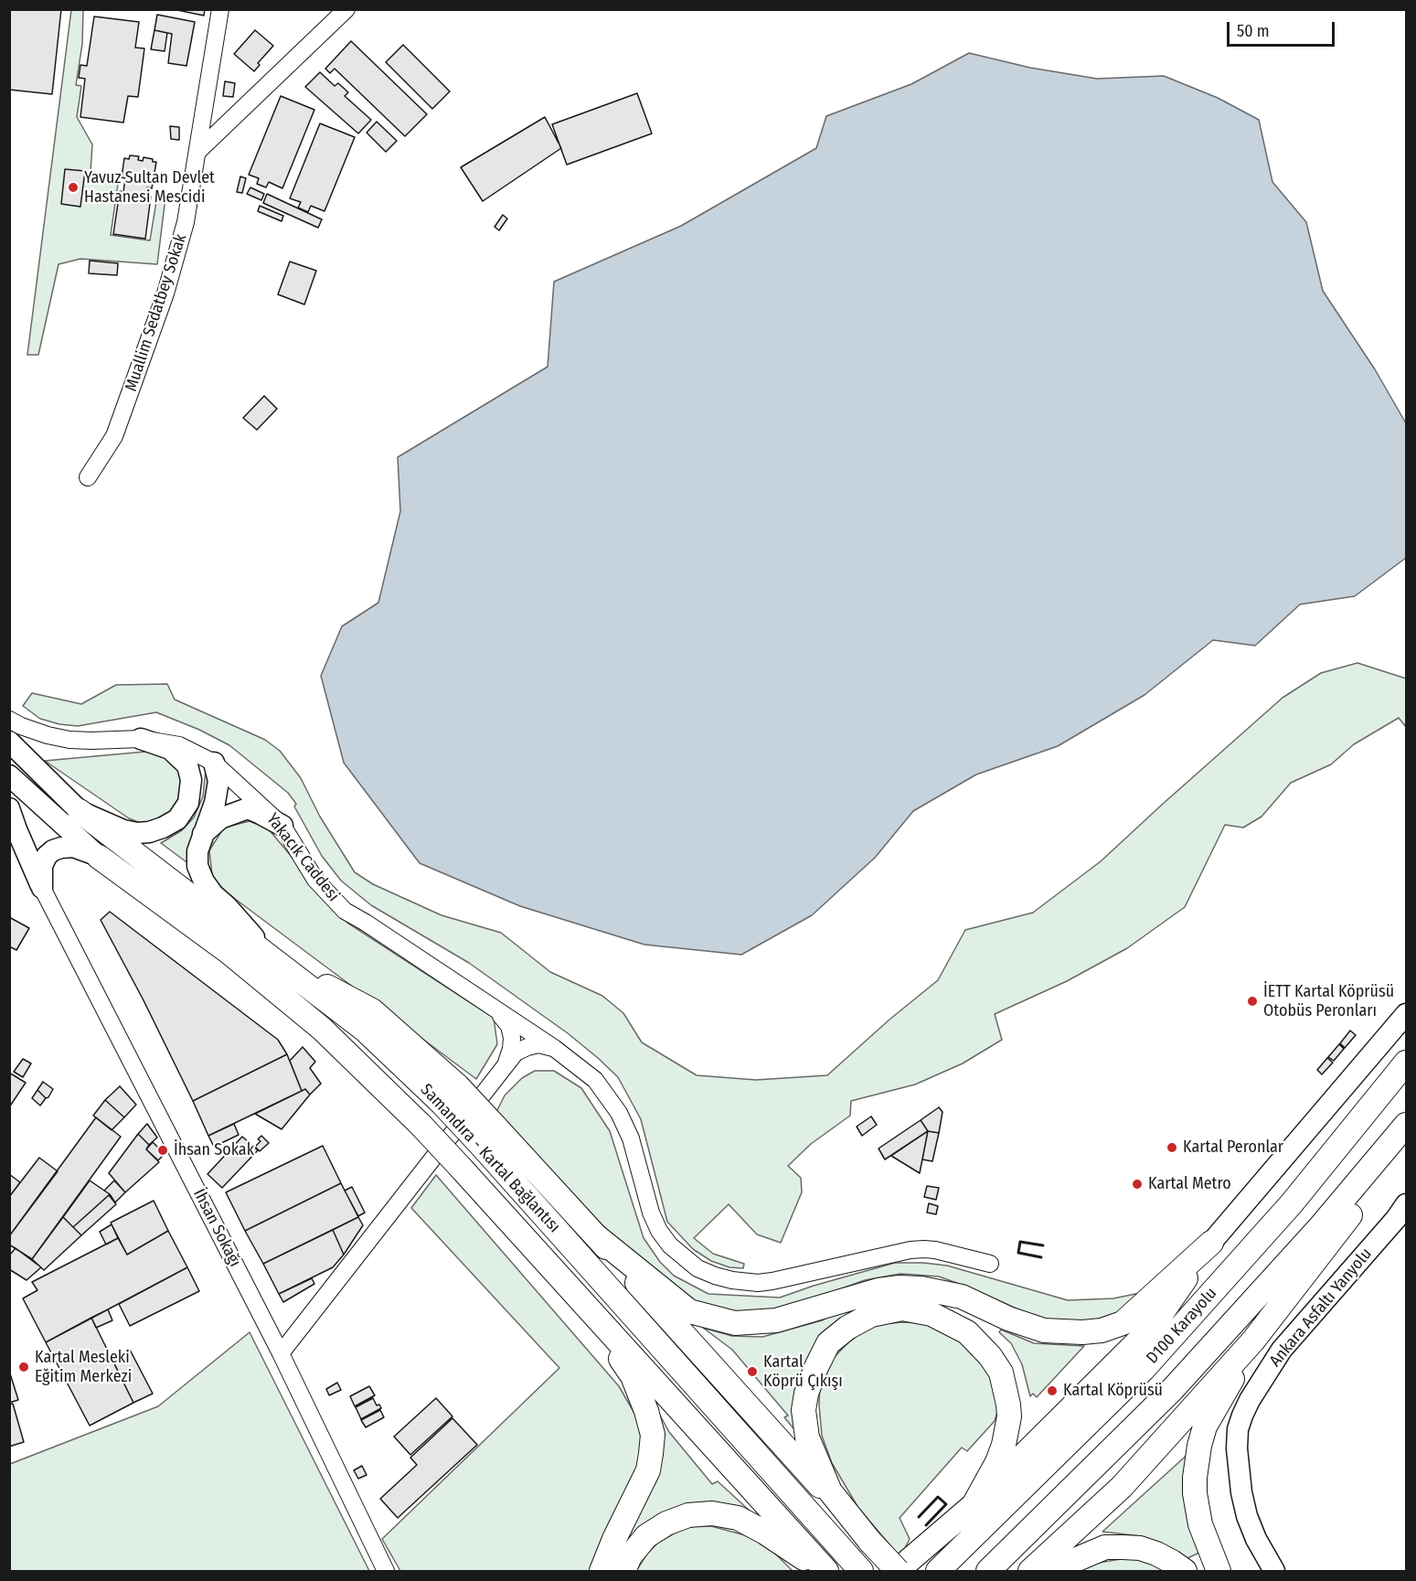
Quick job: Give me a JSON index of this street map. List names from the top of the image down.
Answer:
{
  "streets": {
    "highway": ["Samandıra - Kartal Bağlantısı", "D100 Karayolu"],
    "main road": ["Ankara Asfaltı Yanyolu"],
    "street": ["Muallim Sedatbey Sokak", "Yakacık Caddesi", "İhsan Sokağı"]
  },
  "places": [
    "Yavuz Sultan Devlet Hastanesi Mescidi",
    "İETT Kartal Köprüsü Otobüs Peronları",
    "Kartal Peronlar",
    "İhsan Sokak",
    "Kartal Metro",
    "Kartal Mesleki Eğitim Merkezi",
    "Kartal Köprü Çıkışı",
    "Kartal Köprüsü"
  ],
  "scale_bar": "50 m"
}
